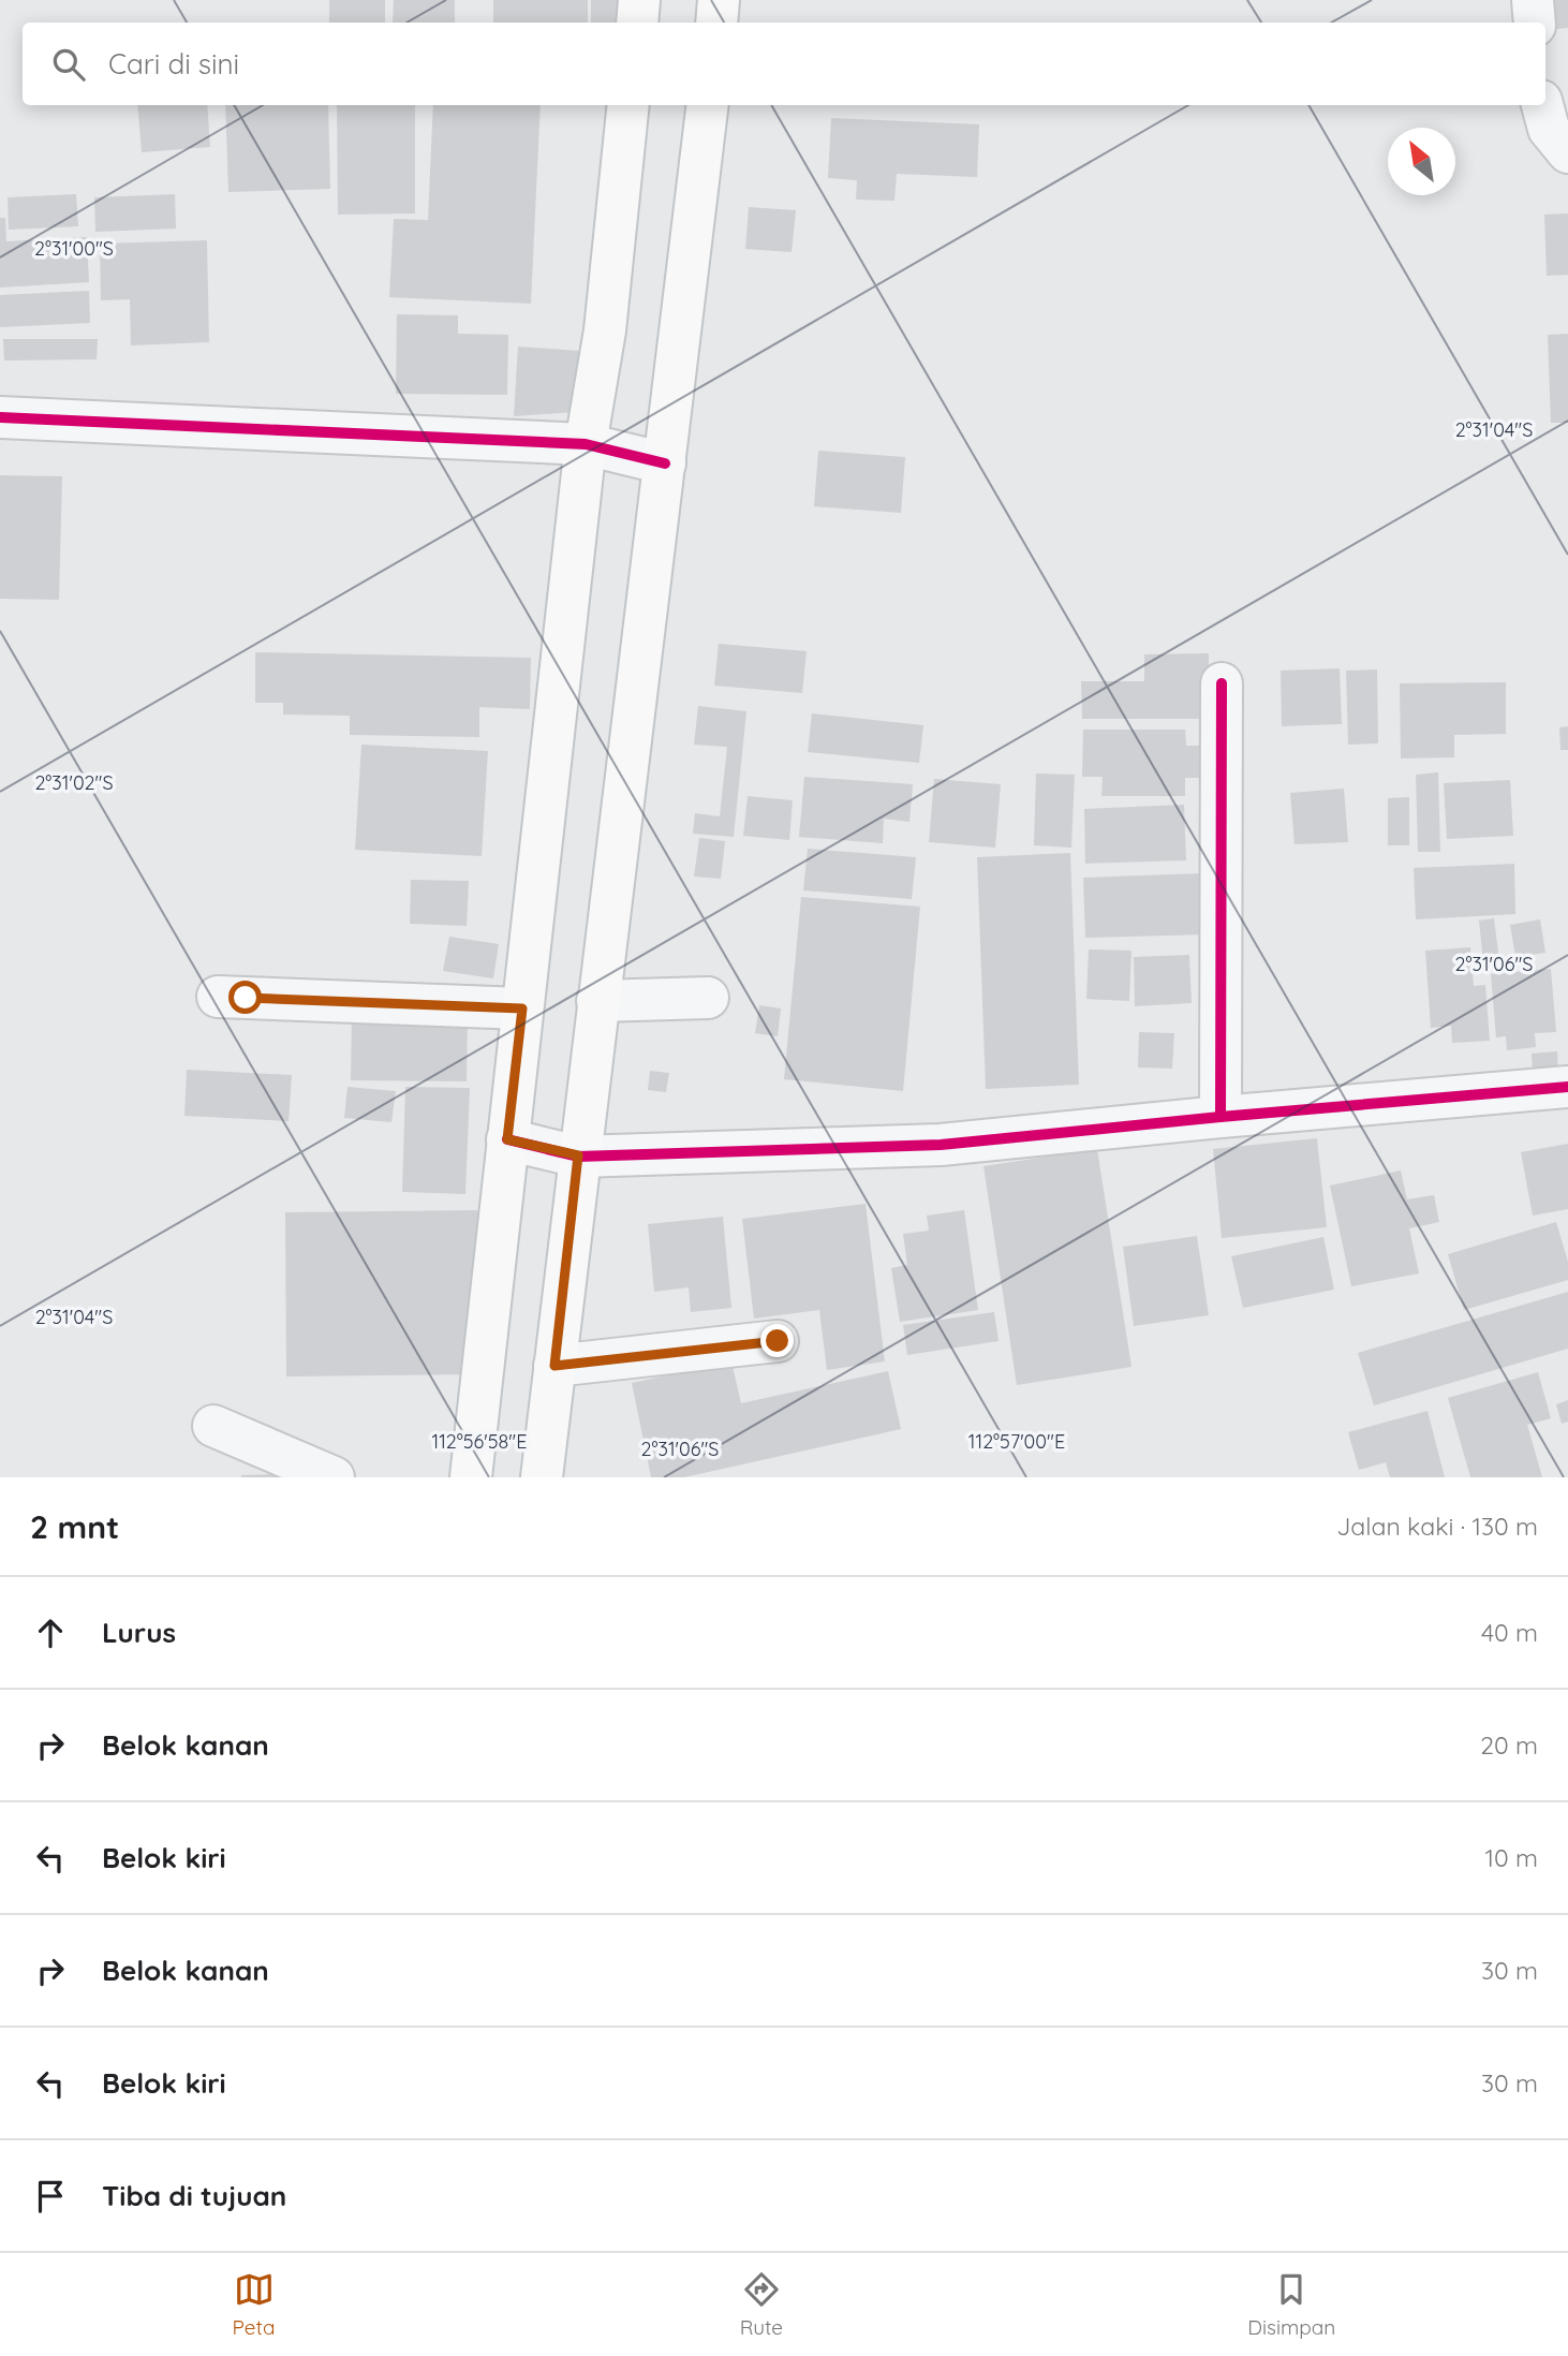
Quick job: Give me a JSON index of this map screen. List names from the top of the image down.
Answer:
{
  "north": "top left",
  "page": {
    "search": "Cari di sini",
    "heading": ["2 mnt", "Jalan kaki · 130 m"],
    "list": [
      ["Lurus", "40 m"],
      ["Belok kanan", "20 m"],
      ["Belok kiri", "10 m"],
      ["Belok kanan", "30 m"],
      ["Belok kiri", "30 m"],
      "Tiba di tujuan"
    ],
    "nav": ["Peta", "Rute", "Disimpan"]
  },
  "coordinates": [
    "2°31'00\"S",
    "2°31'04\"S",
    "2°31'02\"S",
    "2°31'06\"S",
    "112°56'58\"E",
    "112°57'00\"E"
  ]
}
